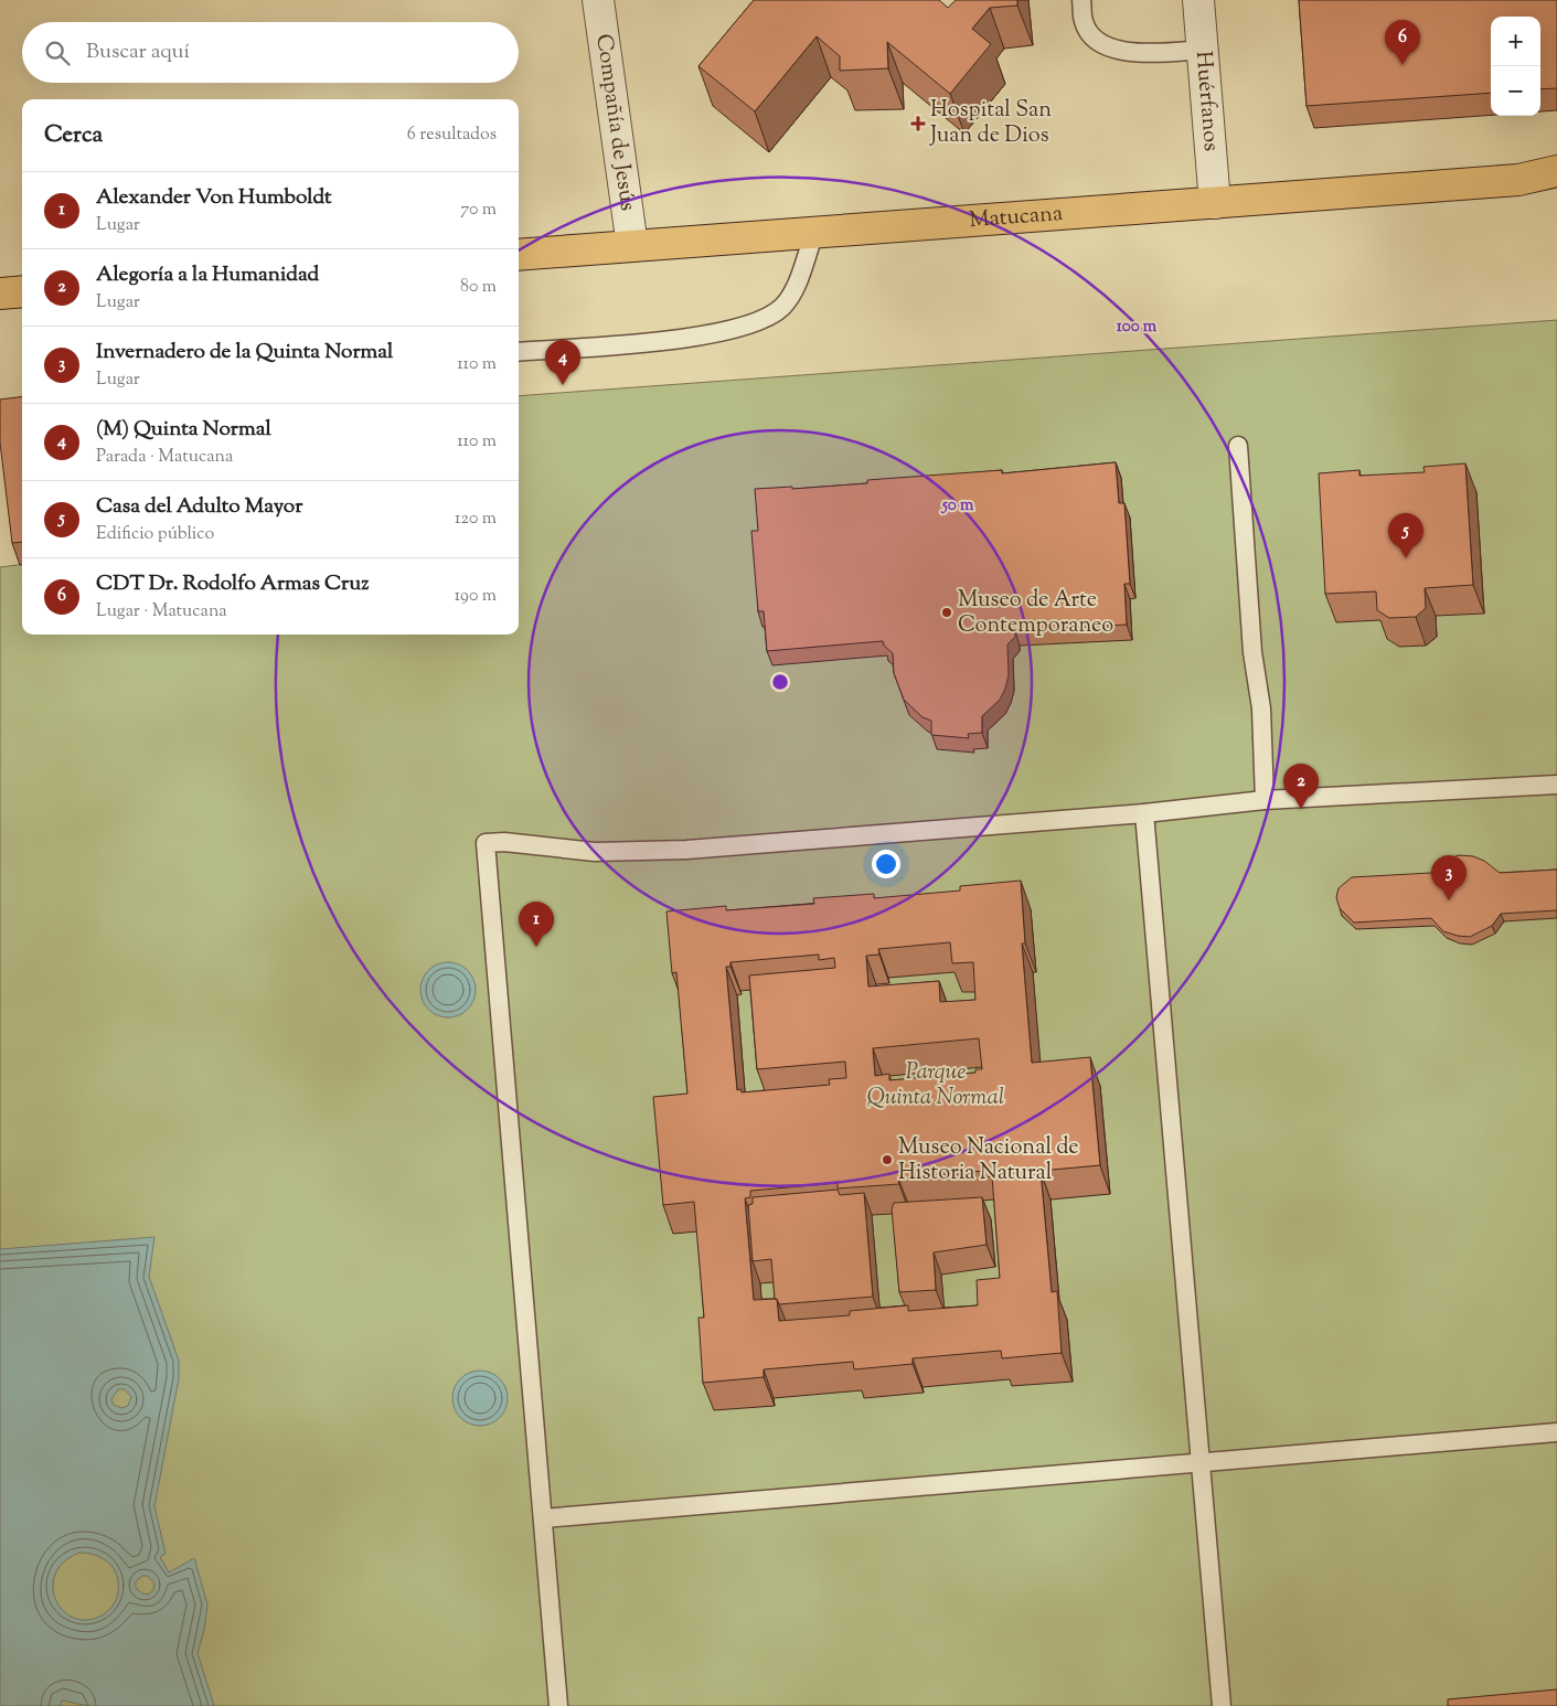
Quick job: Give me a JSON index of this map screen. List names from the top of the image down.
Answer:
{
  "streets": {
    "main road": ["Matucana"],
    "street": ["Huérfanos", "Compañía de Jesús"]
  },
  "crossings": [
    ["Huérfanos", "Matucana"],
    ["Compañía de Jesús", "Matucana"]
  ],
  "parks": ["Parque Quinta Normal"],
  "places": {
    "health": ["Hospital San Juan de Dios"],
    "other": ["Museo de Arte Contemporaneo", "Museo Nacional de Historia Natural"]
  },
  "page": {
    "map_buttons": ["+", "−"],
    "pins": [
      "6",
      "4",
      "5",
      "2",
      "3",
      "1"
    ],
    "search": "Buscar aquí",
    "heading": ["Cerca", "6 resultados"],
    "list": [
      {
        "mark": "1",
        "name": "Alexander Von Humboldt",
        "note": "Lugar",
        "value": "70 m"
      },
      {
        "mark": "2",
        "name": "Alegoría a la Humanidad",
        "note": "Lugar",
        "value": "80 m"
      },
      {
        "mark": "3",
        "name": "Invernadero de la Quinta Normal",
        "note": "Lugar",
        "value": "110 m"
      },
      {
        "mark": "4",
        "name": "(M) Quinta Normal",
        "note": "Parada · Matucana",
        "value": "110 m"
      },
      {
        "mark": "5",
        "name": "Casa del Adulto Mayor",
        "note": "Edificio público",
        "value": "120 m"
      },
      {
        "mark": "6",
        "name": "CDT Dr. Rodolfo Armas Cruz",
        "note": "Lugar · Matucana",
        "value": "190 m"
      }
    ]
  },
  "rings": ["100 m", "50 m"]
}
